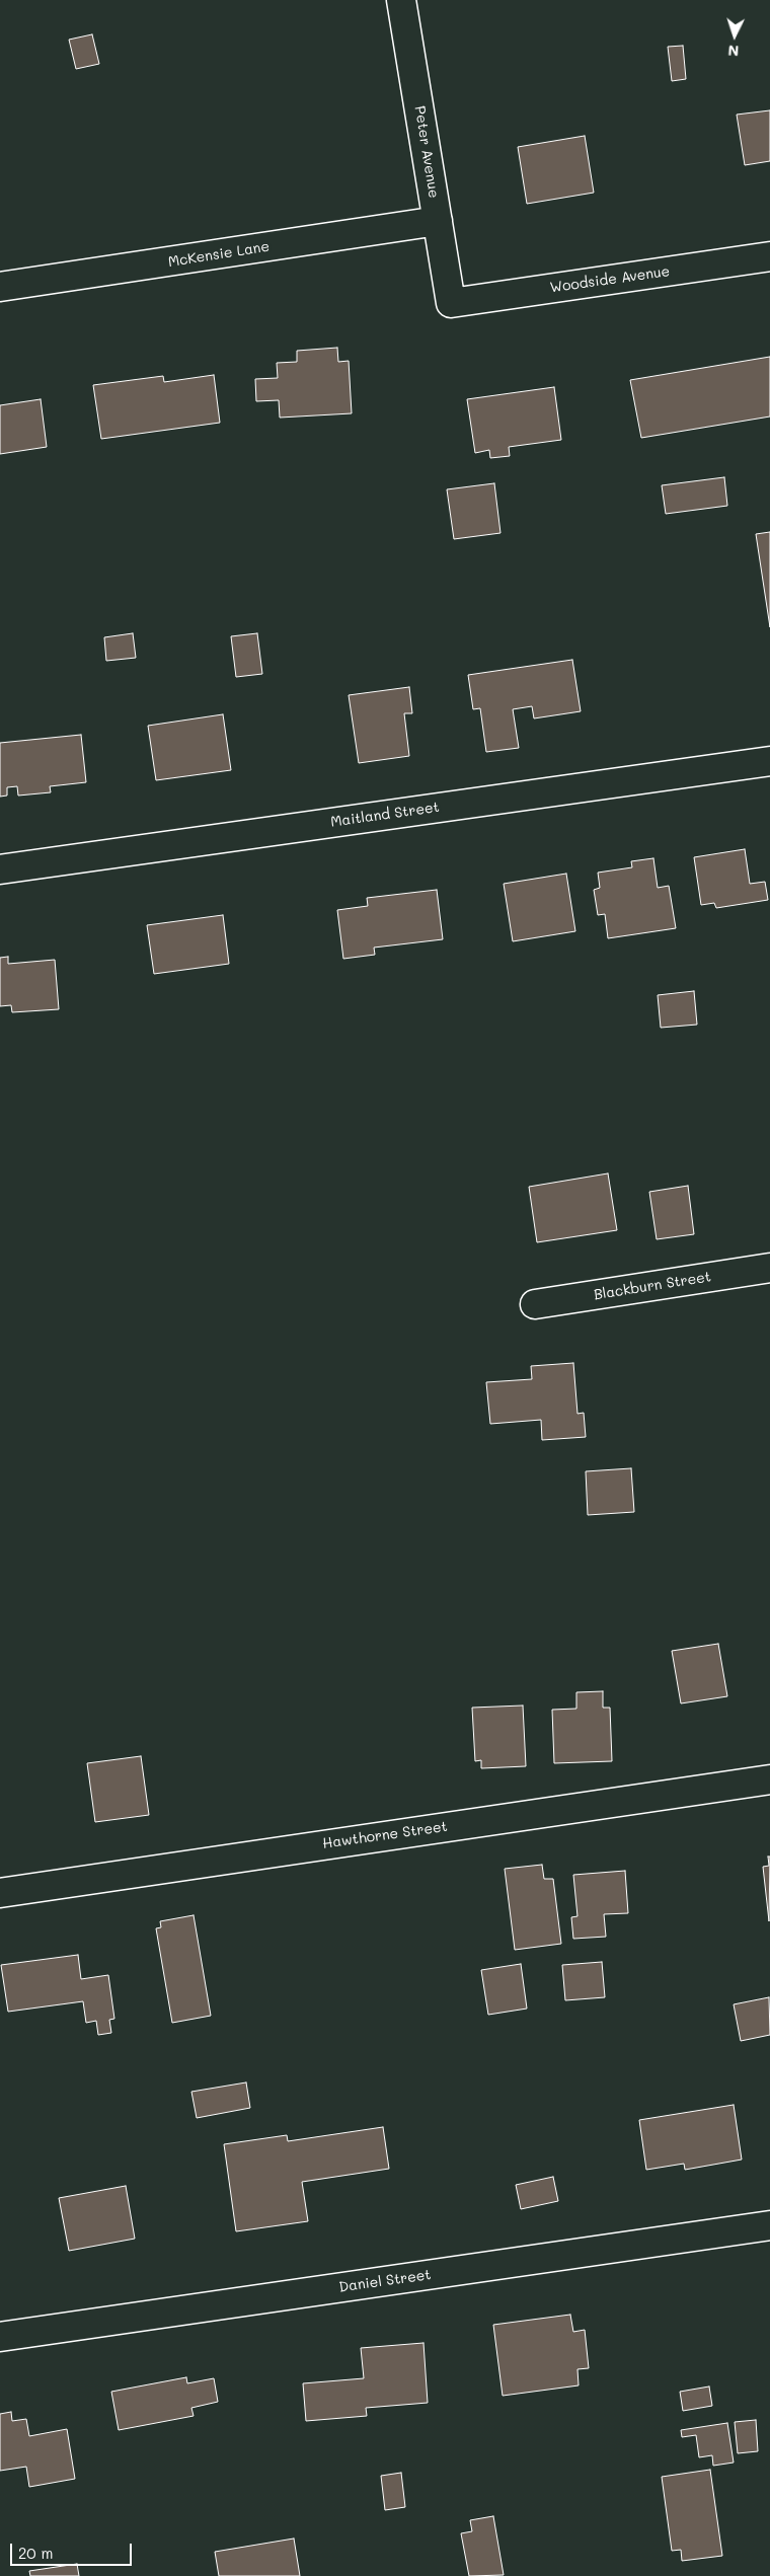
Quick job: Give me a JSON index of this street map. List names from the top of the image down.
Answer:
{
  "streets": {
    "street": [
      "Peter Avenue",
      "McKensie Lane",
      "Woodside Avenue",
      "Maitland Street",
      "Blackburn Street",
      "Hawthorne Street",
      "Daniel Street"
    ]
  },
  "crossings": [
    ["Peter Avenue", "McKensie Lane"],
    ["Peter Avenue", "Woodside Avenue"]
  ],
  "scale_bar": "20 m",
  "north": "bottom"
}
